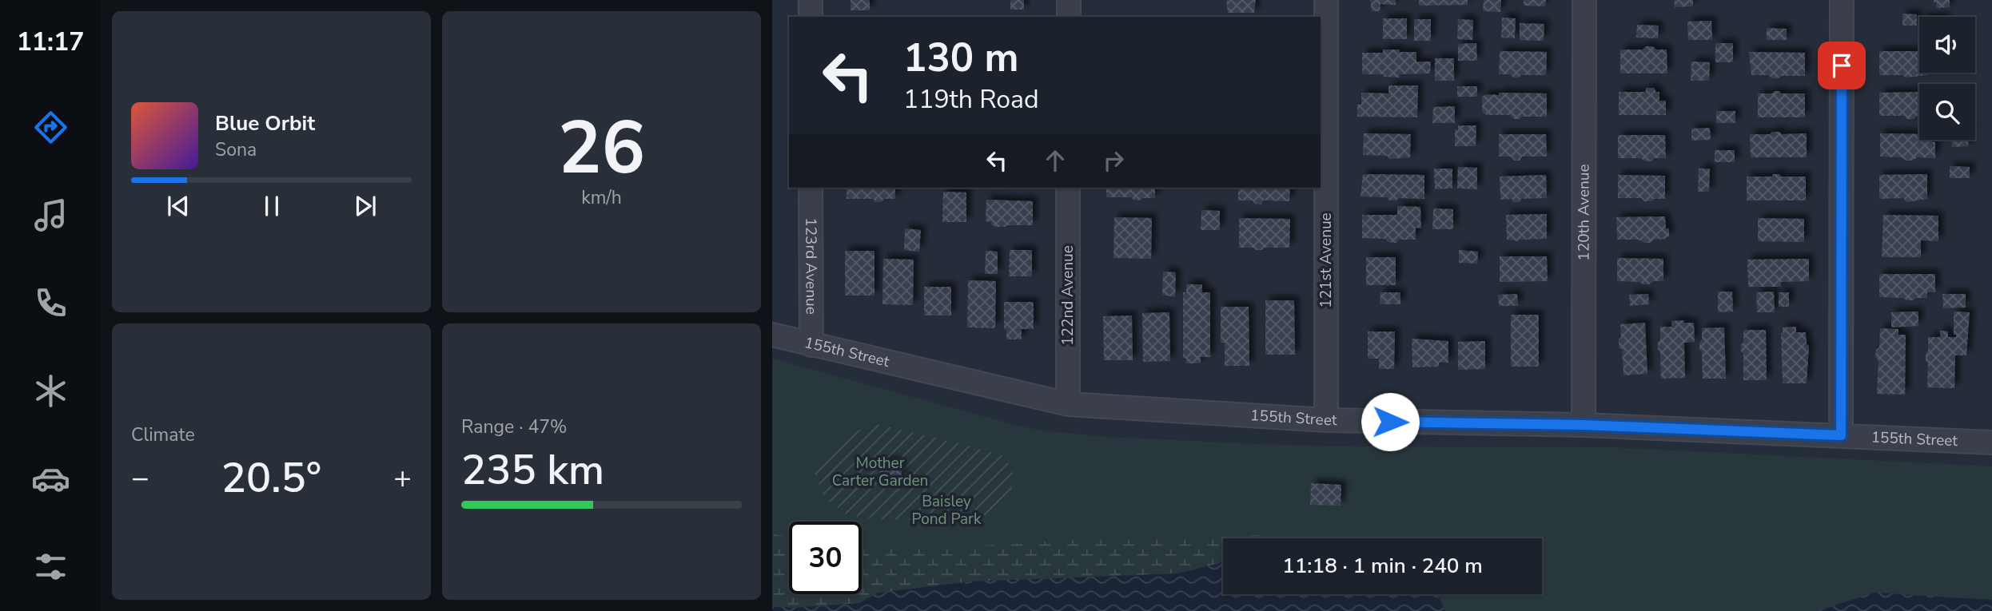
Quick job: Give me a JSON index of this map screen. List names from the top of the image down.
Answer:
{
  "streets": {
    "street": [
      "120th Avenue",
      "121st Avenue",
      "123rd Avenue",
      "122nd Avenue",
      "155th Street"
    ]
  },
  "crossings": [
    ["120th Avenue", "155th Street"],
    ["121st Avenue", "155th Street"],
    ["123rd Avenue", "155th Street"],
    ["122nd Avenue", "155th Street"]
  ],
  "parks": ["Mother Carter Garden", "Baisley Pond Park"],
  "page": {
    "tabs": "11:17",
    "tile": [
      ["26", "km/h"],
      "Climate",
      ["Range · 47%", "235 km"]
    ],
    "turn": ["130 m", "119th Road"],
    "song": ["Blue Orbit", "Sona"],
    "heat": ["−", "20.5°", "+"],
    "limit": "30",
    "trip": "11:18 · 1 min · 240 m"
  }
}
